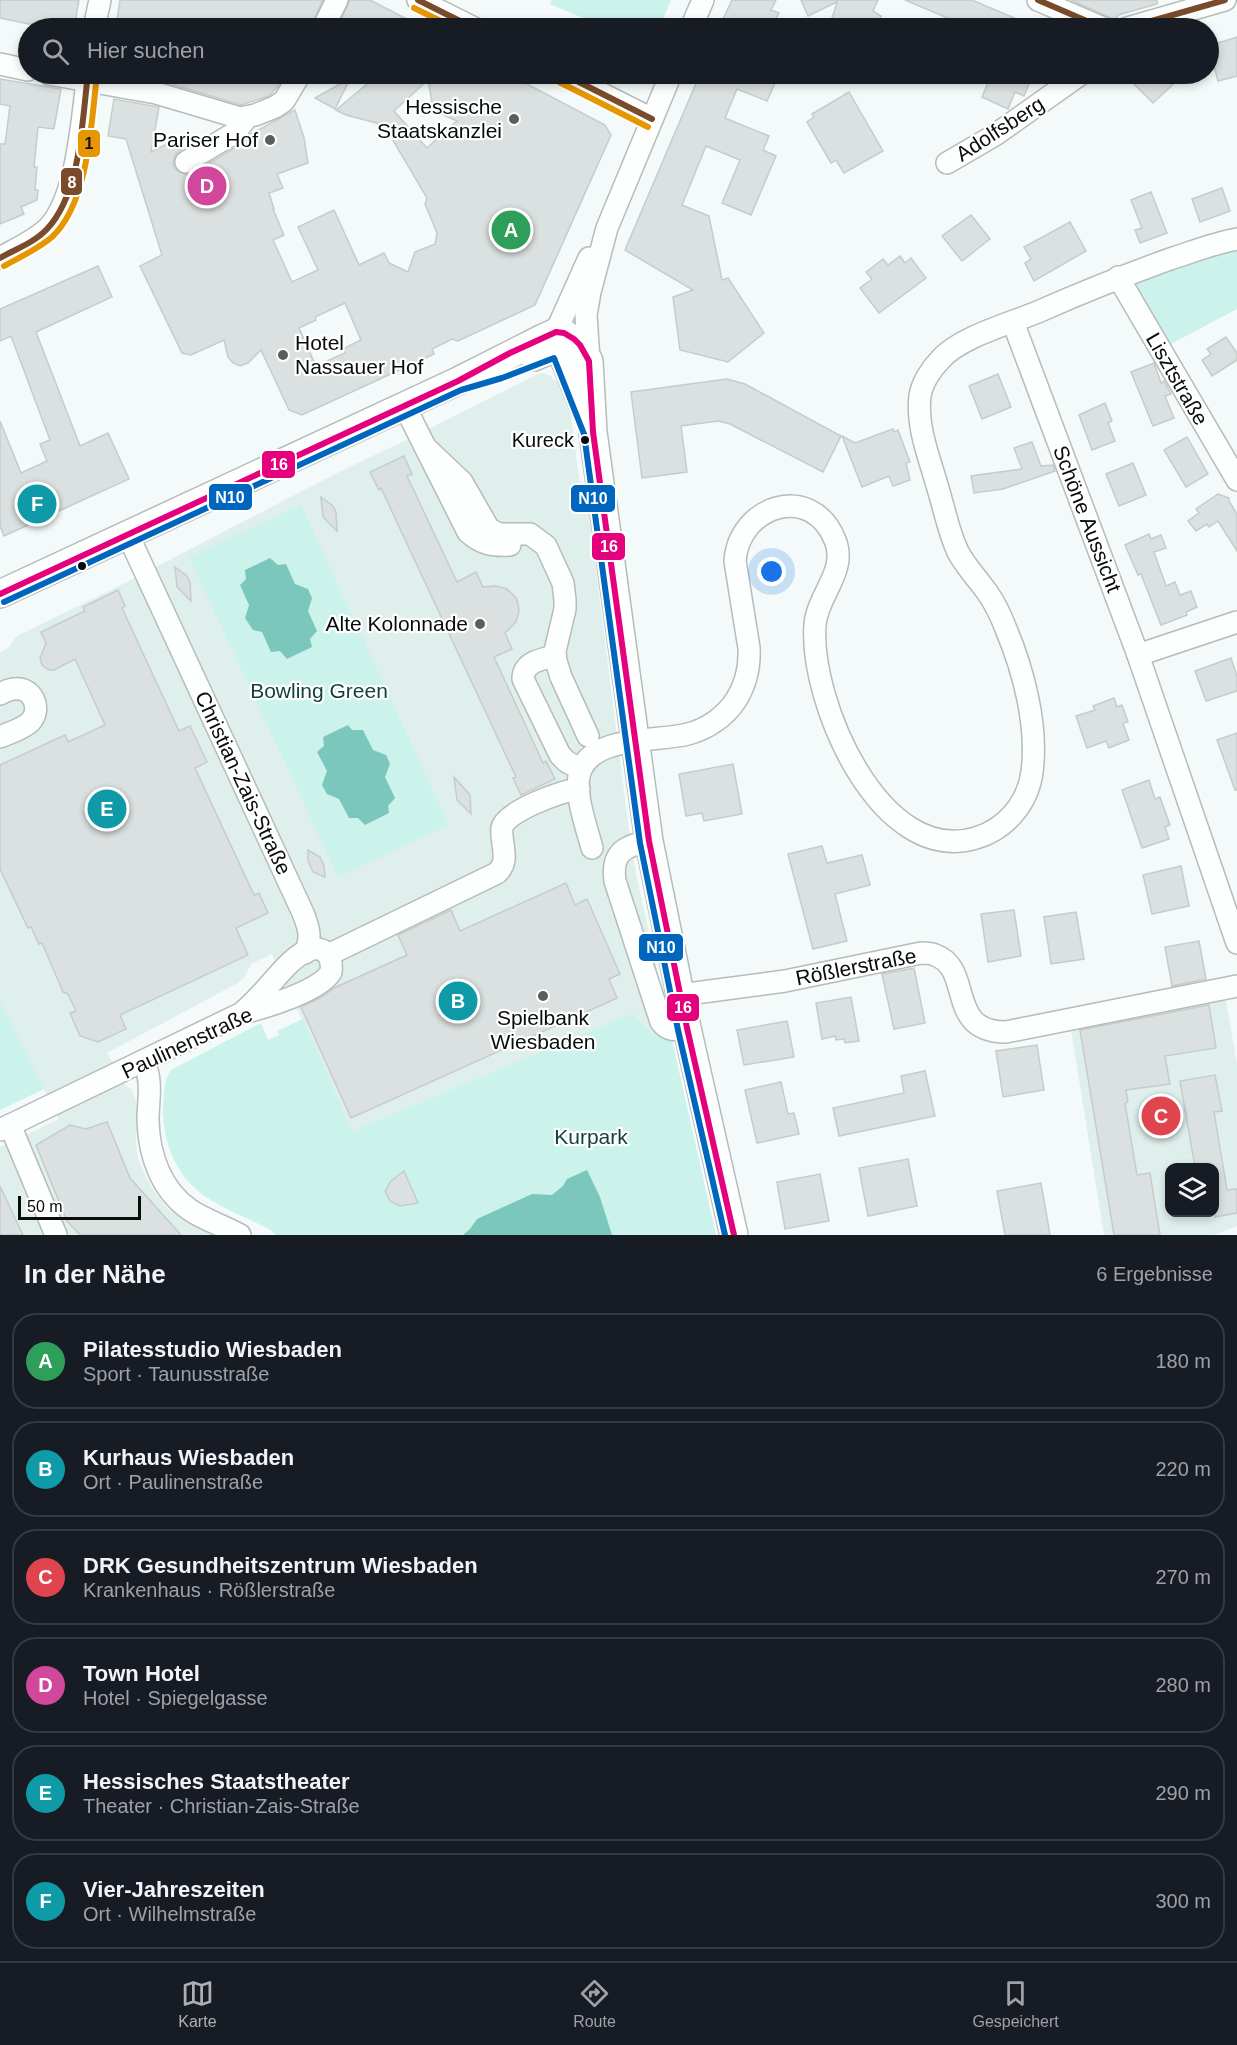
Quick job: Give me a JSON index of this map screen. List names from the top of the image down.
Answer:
{
  "streets": {
    "street": [
      "Adolfsberg",
      "Lisztstraße",
      "Schöne Aussicht",
      "Christian-Zais-Straße",
      "Rößlerstraße",
      "Paulinenstraße"
    ]
  },
  "parks": ["Bowling Green", "Kurpark"],
  "places": [
    "Hessische Staatskanzlei",
    "Pariser Hof",
    "Hotel Nassauer Hof",
    "Kureck",
    "Alte Kolonnade",
    "Spielbank Wiesbaden"
  ],
  "lines": [
    "transit line 8",
    "transit line 1",
    "transit line 16",
    "transit line N10"
  ],
  "scale_bar": "50 m",
  "page": {
    "search": "Hier suchen",
    "pins": [
      "D",
      "A",
      "F",
      "E",
      "B",
      "C"
    ],
    "scale": "50 m",
    "heading": ["In der Nähe", "6 Ergebnisse"],
    "list": [
      {
        "mark": "A",
        "name": "Pilatesstudio Wiesbaden",
        "note": "Sport · Taunusstraße",
        "value": "180 m"
      },
      {
        "mark": "B",
        "name": "Kurhaus Wiesbaden",
        "note": "Ort · Paulinenstraße",
        "value": "220 m"
      },
      {
        "mark": "C",
        "name": "DRK Gesundheitszentrum Wiesbaden",
        "note": "Krankenhaus · Rößlerstraße",
        "value": "270 m"
      },
      {
        "mark": "D",
        "name": "Town Hotel",
        "note": "Hotel · Spiegelgasse",
        "value": "280 m"
      },
      {
        "mark": "E",
        "name": "Hessisches Staatstheater",
        "note": "Theater · Christian-Zais-Straße",
        "value": "290 m"
      },
      {
        "mark": "F",
        "name": "Vier-Jahreszeiten",
        "note": "Ort · Wilhelmstraße",
        "value": "300 m"
      }
    ],
    "nav": ["Karte", "Route", "Gespeichert"]
  }
}
